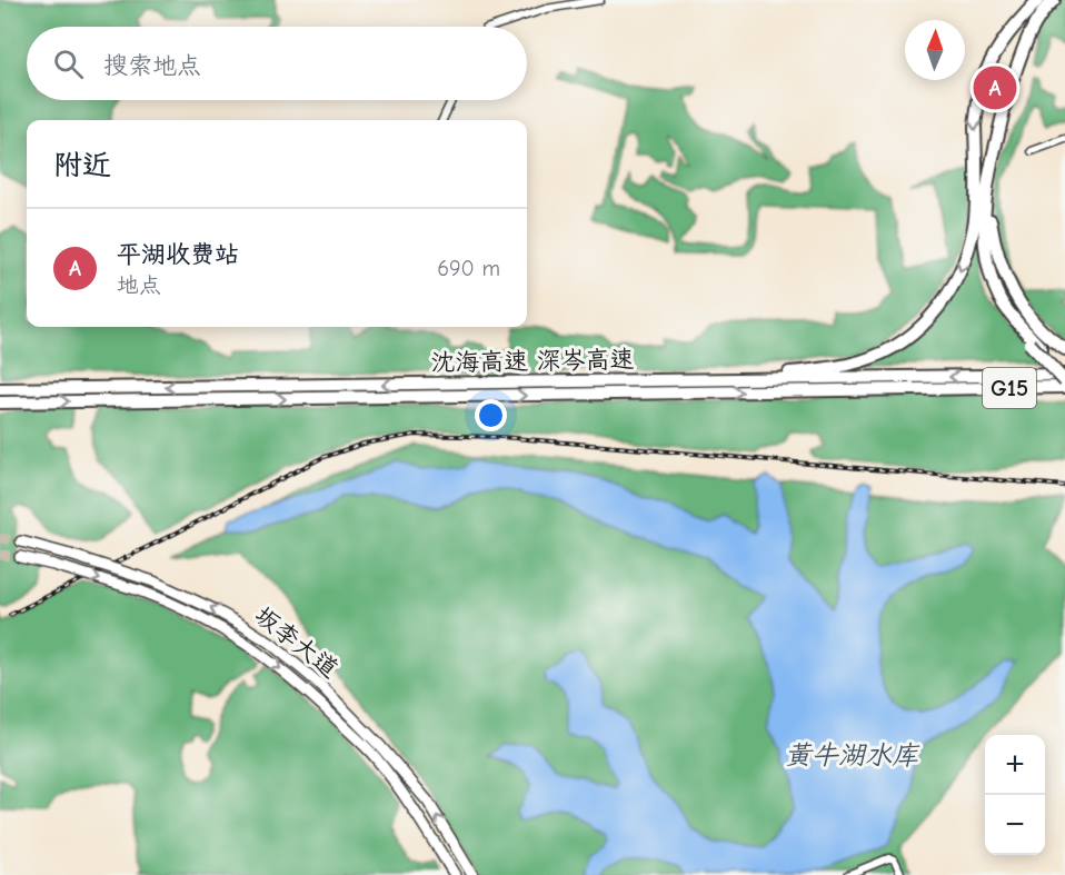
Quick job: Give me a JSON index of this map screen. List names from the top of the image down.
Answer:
{
  "streets": {
    "highway": ["沈海高速 深岑高速", "G15"],
    "main road": ["坂李大道"]
  },
  "crossings": [
    ["沈海高速 深岑高速", "G15"]
  ],
  "water": ["黄牛湖水库"],
  "north": "top",
  "page": {
    "search": "搜索地点",
    "pins": "A",
    "heading": "附近",
    "list": [
      {
        "mark": "A",
        "name": "平湖收费站",
        "note": "地点",
        "value": "690 m"
      }
    ],
    "map_buttons": ["+", "−"]
  }
}
